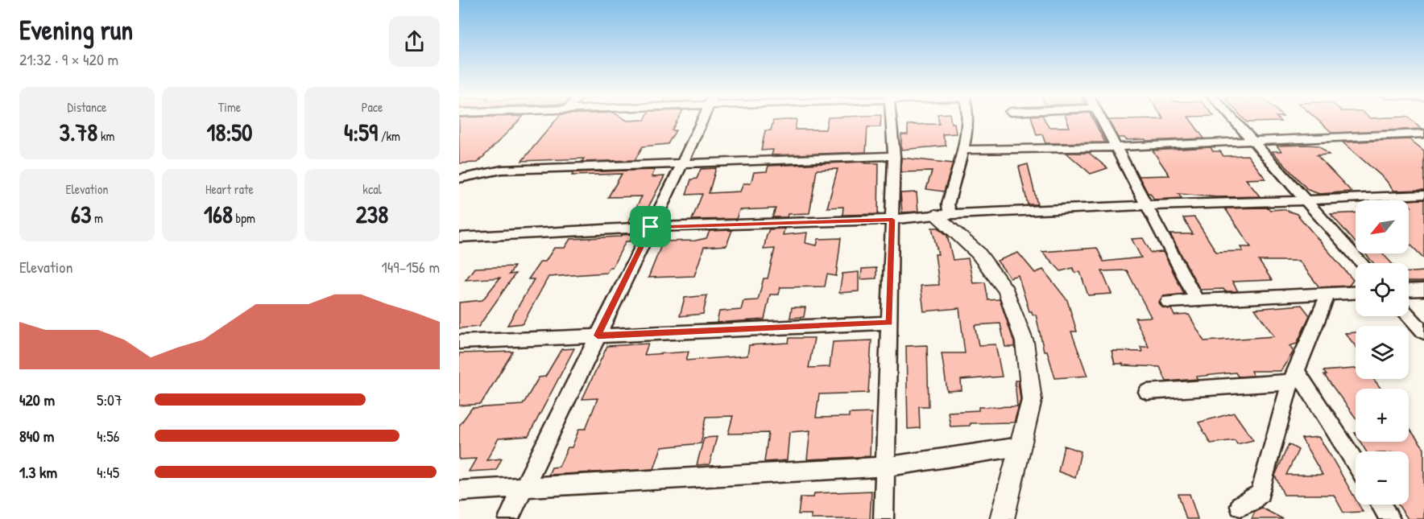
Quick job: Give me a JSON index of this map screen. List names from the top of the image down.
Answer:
{
  "north": "bottom left",
  "page": {
    "heading": ["Evening run", "21:32 · 9 × 420 m"],
    "stats": [
      ["Distance", "3.78 km"],
      ["Time", "18:50"],
      ["Pace", "4:59 /km"],
      ["Elevation", "63 m"],
      ["Heart rate", "168 bpm"],
      ["kcal", "238"]
    ],
    "map_buttons": ["+", "−"],
    "chart": ["Elevation", "149–156 m"],
    "list": [
      {
        "name": "420 m",
        "note": "5:07"
      },
      {
        "name": "840 m",
        "note": "4:56"
      },
      {
        "name": "1.3 km",
        "note": "4:45"
      }
    ]
  }
}
